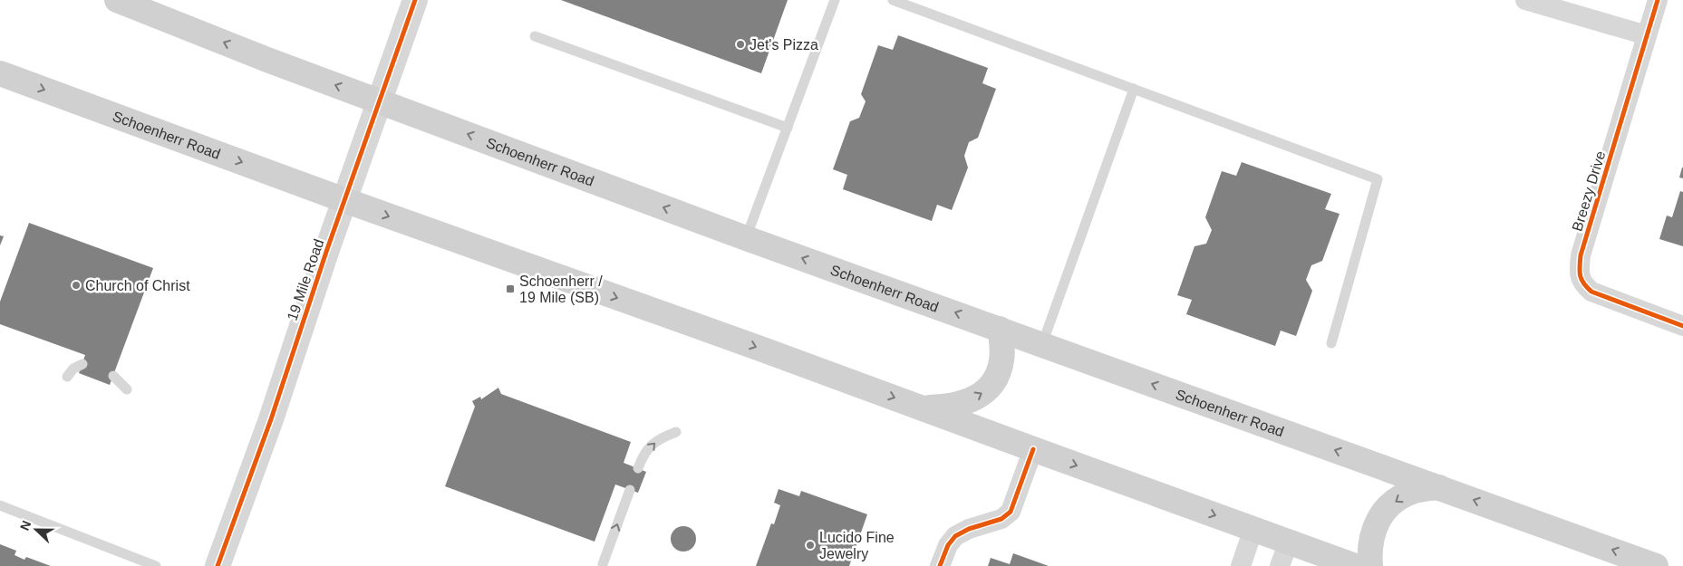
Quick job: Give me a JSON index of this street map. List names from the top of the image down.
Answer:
{
  "streets": {
    "main road": ["Schoenherr Road"],
    "street": ["Breezy Drive", "19 Mile Road"]
  },
  "crossings": [
    ["Schoenherr Road", "19 Mile Road"]
  ],
  "places": {
    "other": ["Jet's Pizza", "Church of Christ", "Lucido Fine Jewelry"],
    "transit": ["Schoenherr / 19 Mile (SB)"]
  },
  "north": "left"
}
